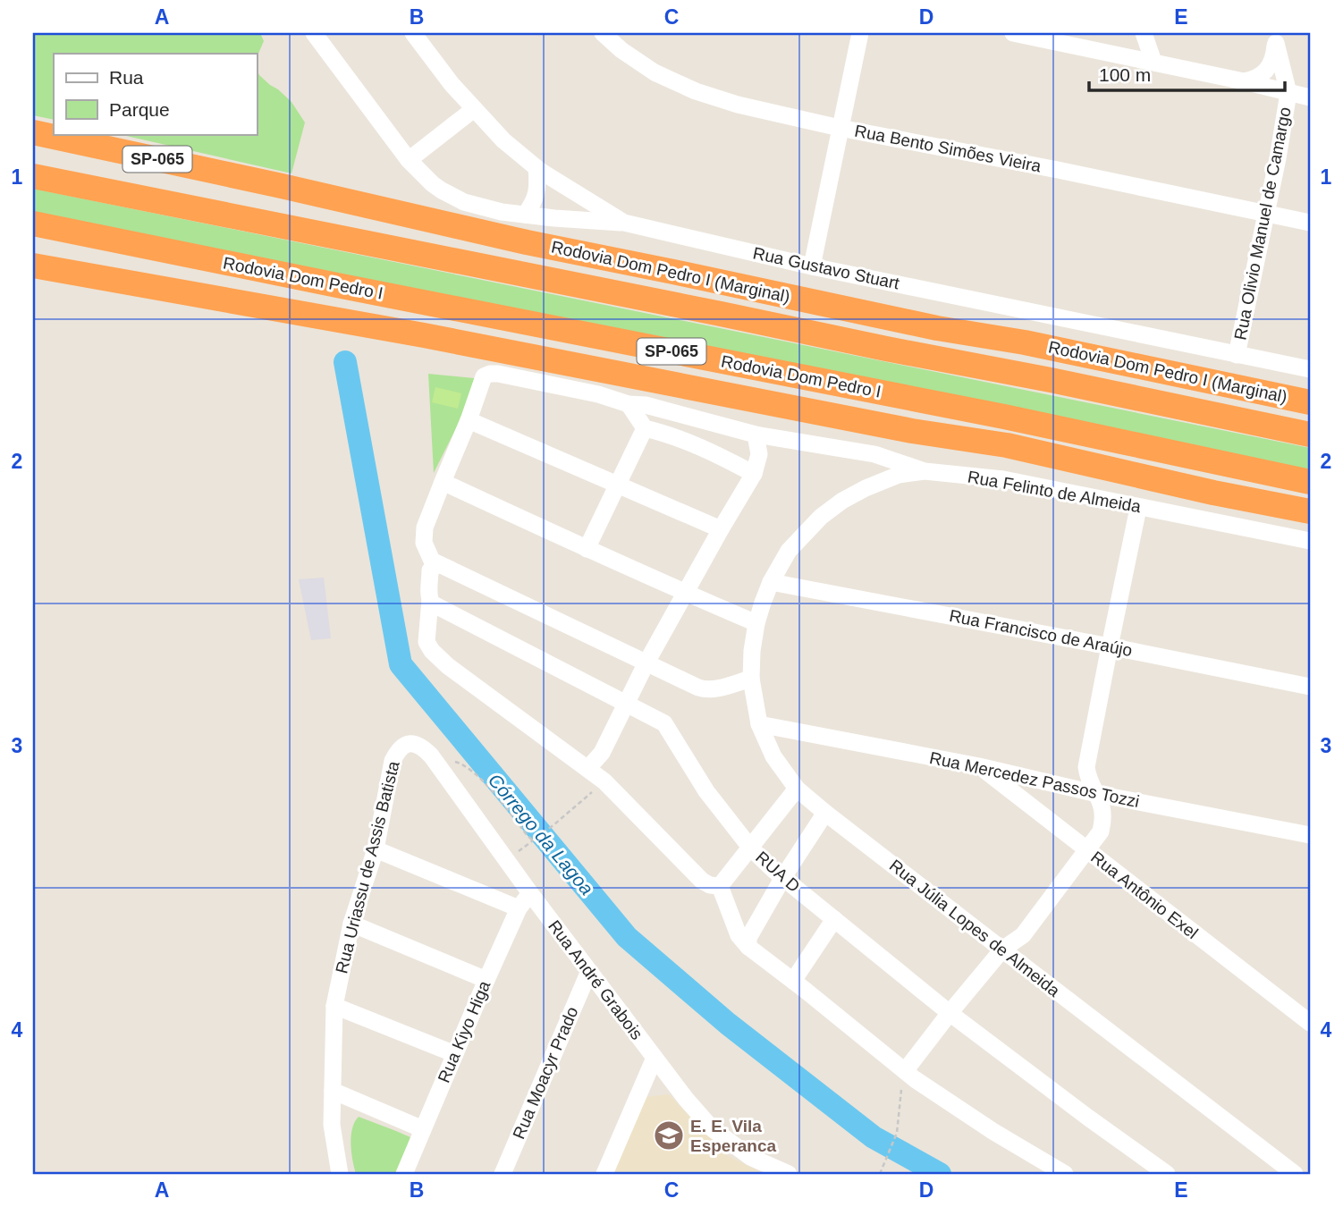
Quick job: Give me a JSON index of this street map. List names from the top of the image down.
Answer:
{
  "streets": {
    "highway": ["SP-065", "Rodovia Dom Pedro I (Marginal)", "Rodovia Dom Pedro I"],
    "street": [
      "Rua Bento Simões Vieira",
      "Rua Olivio Manuel de Camargo",
      "Rua Gustavo Stuart",
      "Rua Felinto de Almeida",
      "Rua Francisco de Araújo",
      "Rua Mercedez Passos Tozzi",
      "Rua Uriassu de Assis Batista",
      "RUA D",
      "Rua Antônio Exel",
      "Rua Júlia Lopes de Almeida",
      "Rua André Grabois",
      "Rua Kiyo Higa",
      "Rua Moacyr Prado"
    ]
  },
  "crossings": [
    ["Rua Bento Simões Vieira", "Rua Olivio Manuel de Camargo"],
    ["Rua Olivio Manuel de Camargo", "Rua Gustavo Stuart"],
    ["Rua Felinto de Almeida", "Rua Francisco de Araújo"],
    ["Rua Felinto de Almeida", "Rua Júlia Lopes de Almeida"],
    ["Rua Mercedez Passos Tozzi", "Rua Antônio Exel"],
    ["Rua Mercedez Passos Tozzi", "Rua Júlia Lopes de Almeida"],
    ["Rua Uriassu de Assis Batista", "Rua André Grabois"],
    ["Rua André Grabois", "Rua Kiyo Higa"],
    ["Rua André Grabois", "Rua Moacyr Prado"]
  ],
  "water": ["Córrego da Lagoa"],
  "places": {
    "school or university": ["E. E. Vila Esperanca"]
  },
  "legend": ["Rua", "Parque"],
  "scale_bar": "100 m",
  "grid": {
    "columns": [
      "A",
      "B",
      "C",
      "D",
      "E"
    ],
    "rows": [
      "1",
      "2",
      "3",
      "4"
    ]
  }
}
